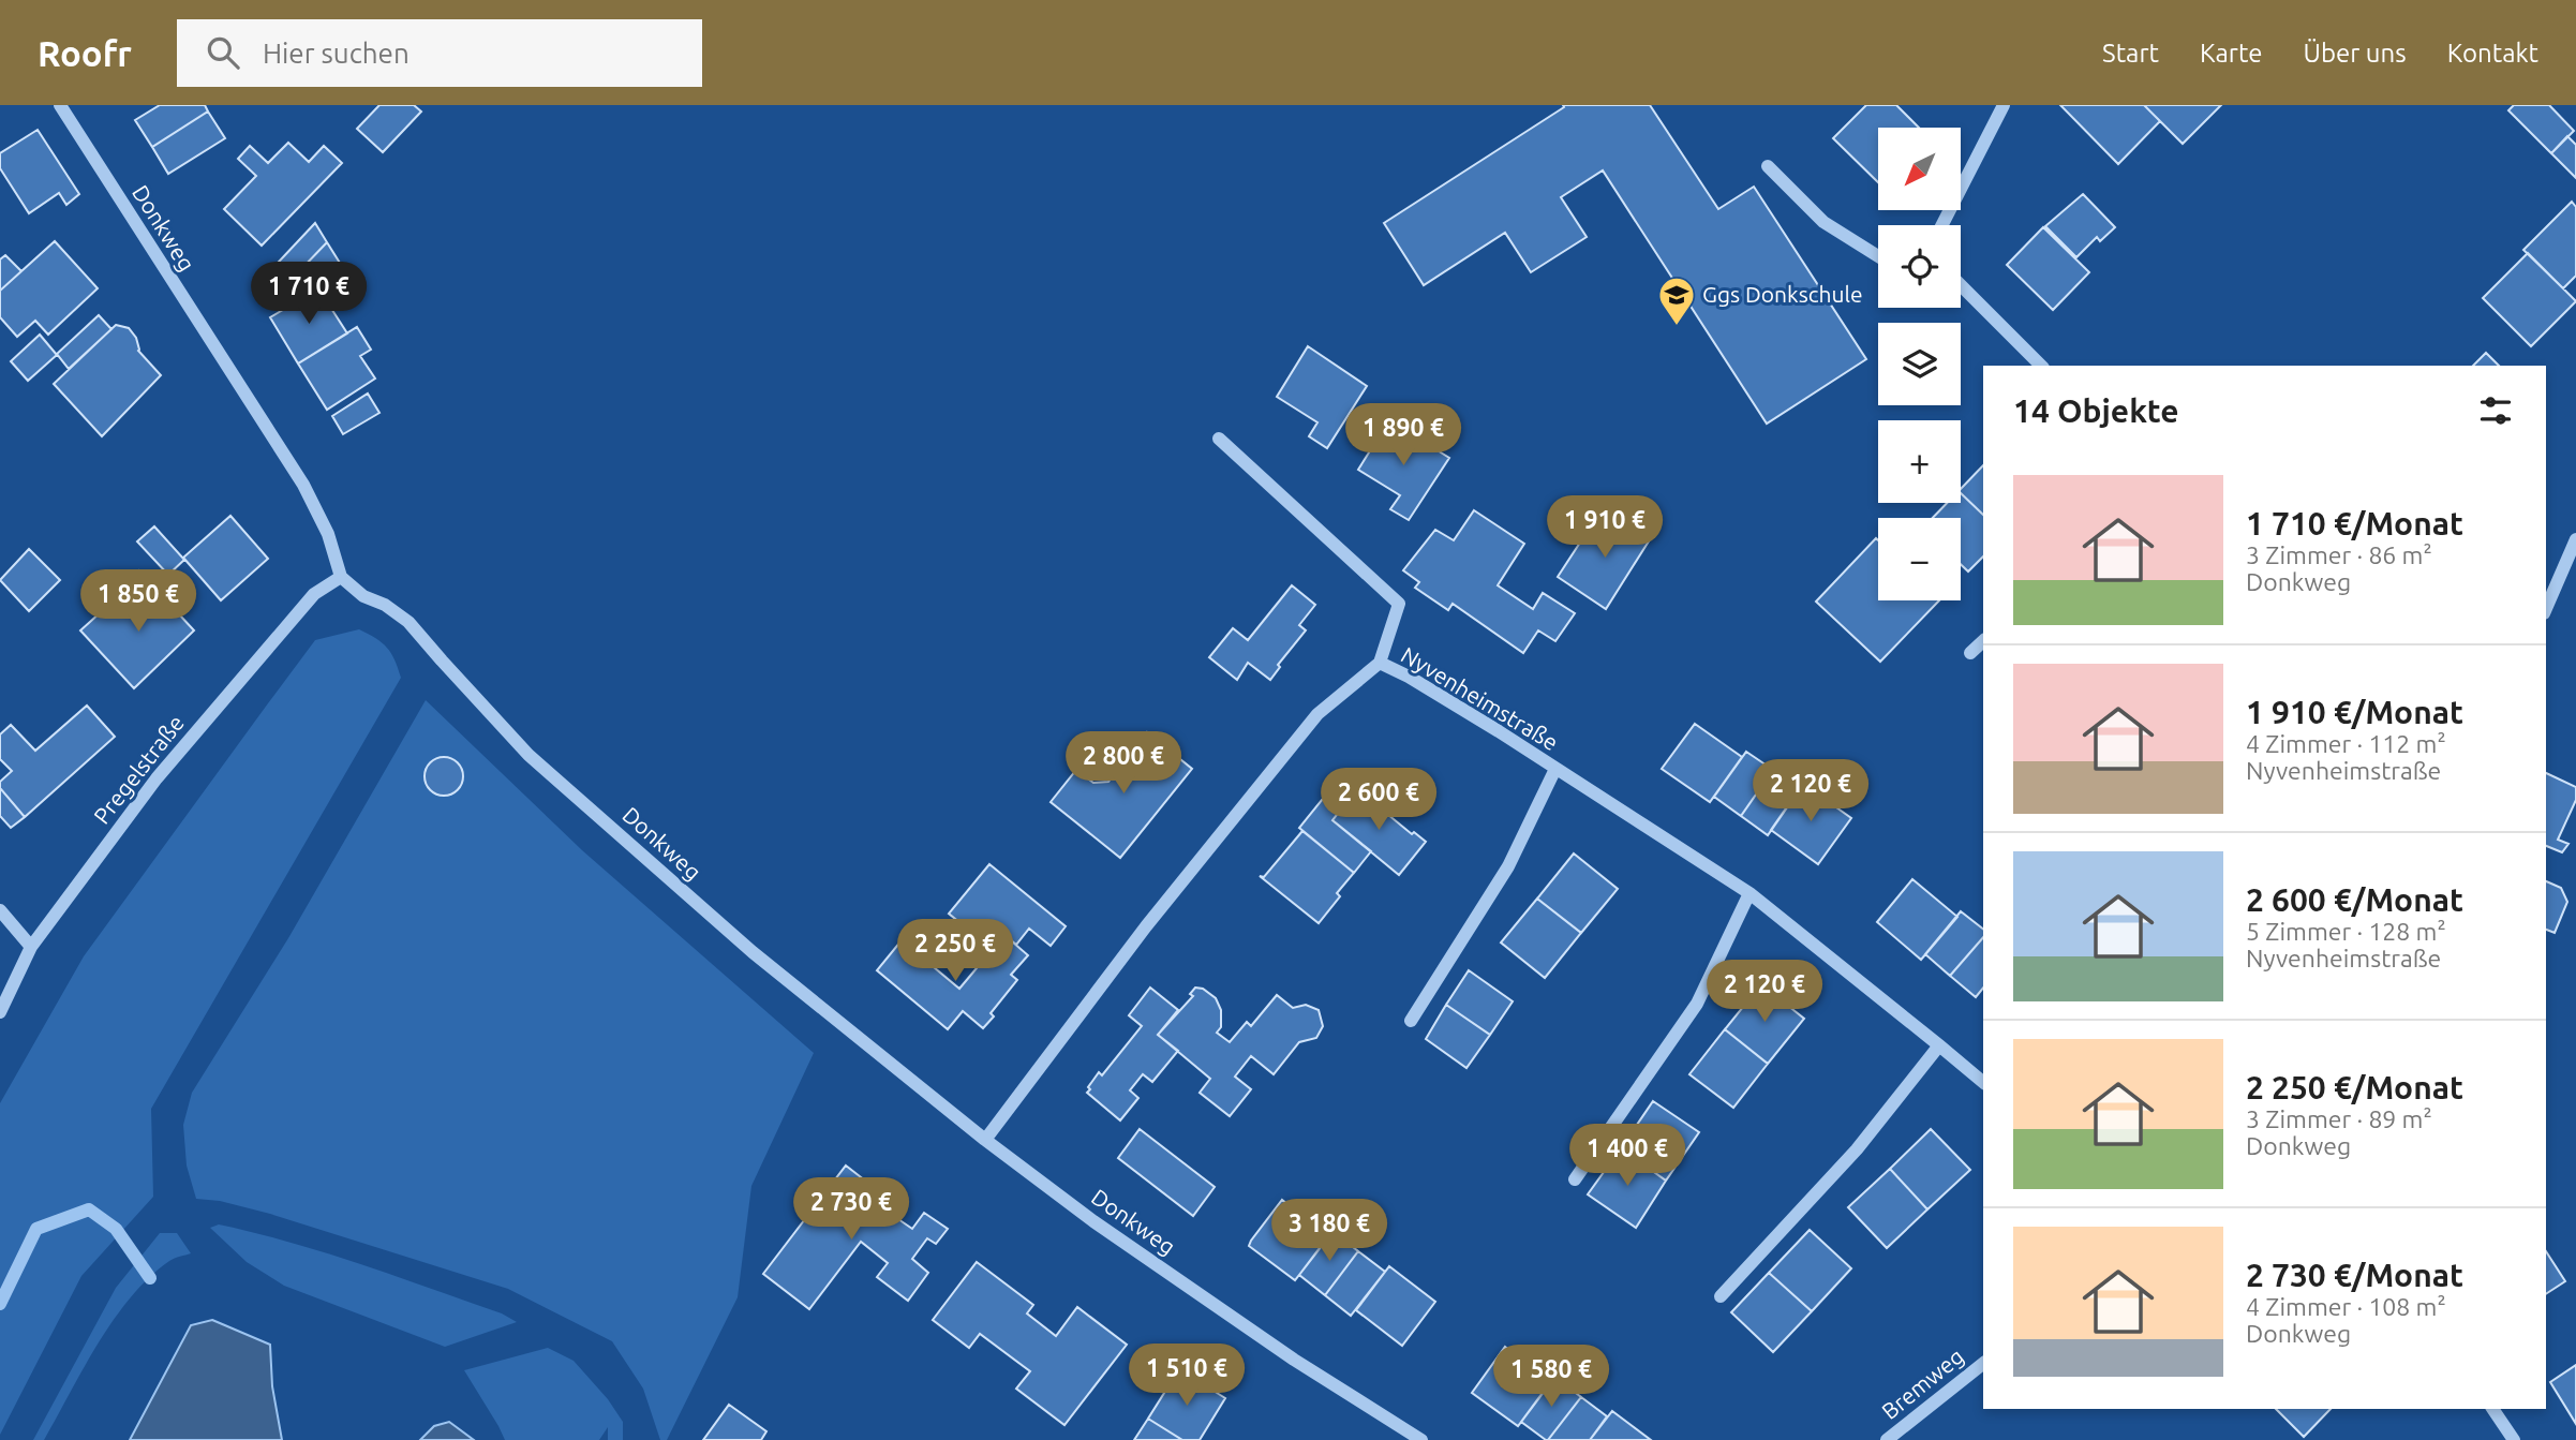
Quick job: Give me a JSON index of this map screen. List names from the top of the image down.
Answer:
{
  "streets": {
    "street": [
      "Donkweg",
      "Nyvenheimstraße",
      "Pregelstraße",
      "Bremweg"
    ]
  },
  "crossings": [
    ["Donkweg", "Nyvenheimstraße"],
    ["Donkweg", "Pregelstraße"]
  ],
  "places": {
    "school or university": ["Ggs Donkschule"]
  },
  "north": "bottom left",
  "page": {
    "header": "Roofr",
    "search": "Hier suchen",
    "nav": [
      "Start",
      "Karte",
      "Über uns",
      "Kontakt"
    ],
    "map_buttons": ["+", "−"],
    "price": [
      "1 710 €",
      "1 890 €",
      "1 910 €",
      "1 850 €",
      "2 800 €",
      "2 120 €",
      "2 600 €",
      "2 250 €",
      "2 120 €",
      "1 400 €",
      "2 730 €",
      "3 180 €",
      "1 510 €",
      "1 580 €"
    ],
    "heading": "14 Objekte",
    "list": [
      {
        "name": "1 710 €/Monat",
        "note": "3 Zimmer · 86 m² · Donkweg"
      },
      {
        "name": "1 910 €/Monat",
        "note": "4 Zimmer · 112 m² · Nyvenheimstraße"
      },
      {
        "name": "2 600 €/Monat",
        "note": "5 Zimmer · 128 m² · Nyvenheimstraße"
      },
      {
        "name": "2 250 €/Monat",
        "note": "3 Zimmer · 89 m² · Donkweg"
      },
      {
        "name": "2 730 €/Monat",
        "note": "4 Zimmer · 108 m² · Donkweg"
      }
    ]
  }
}
